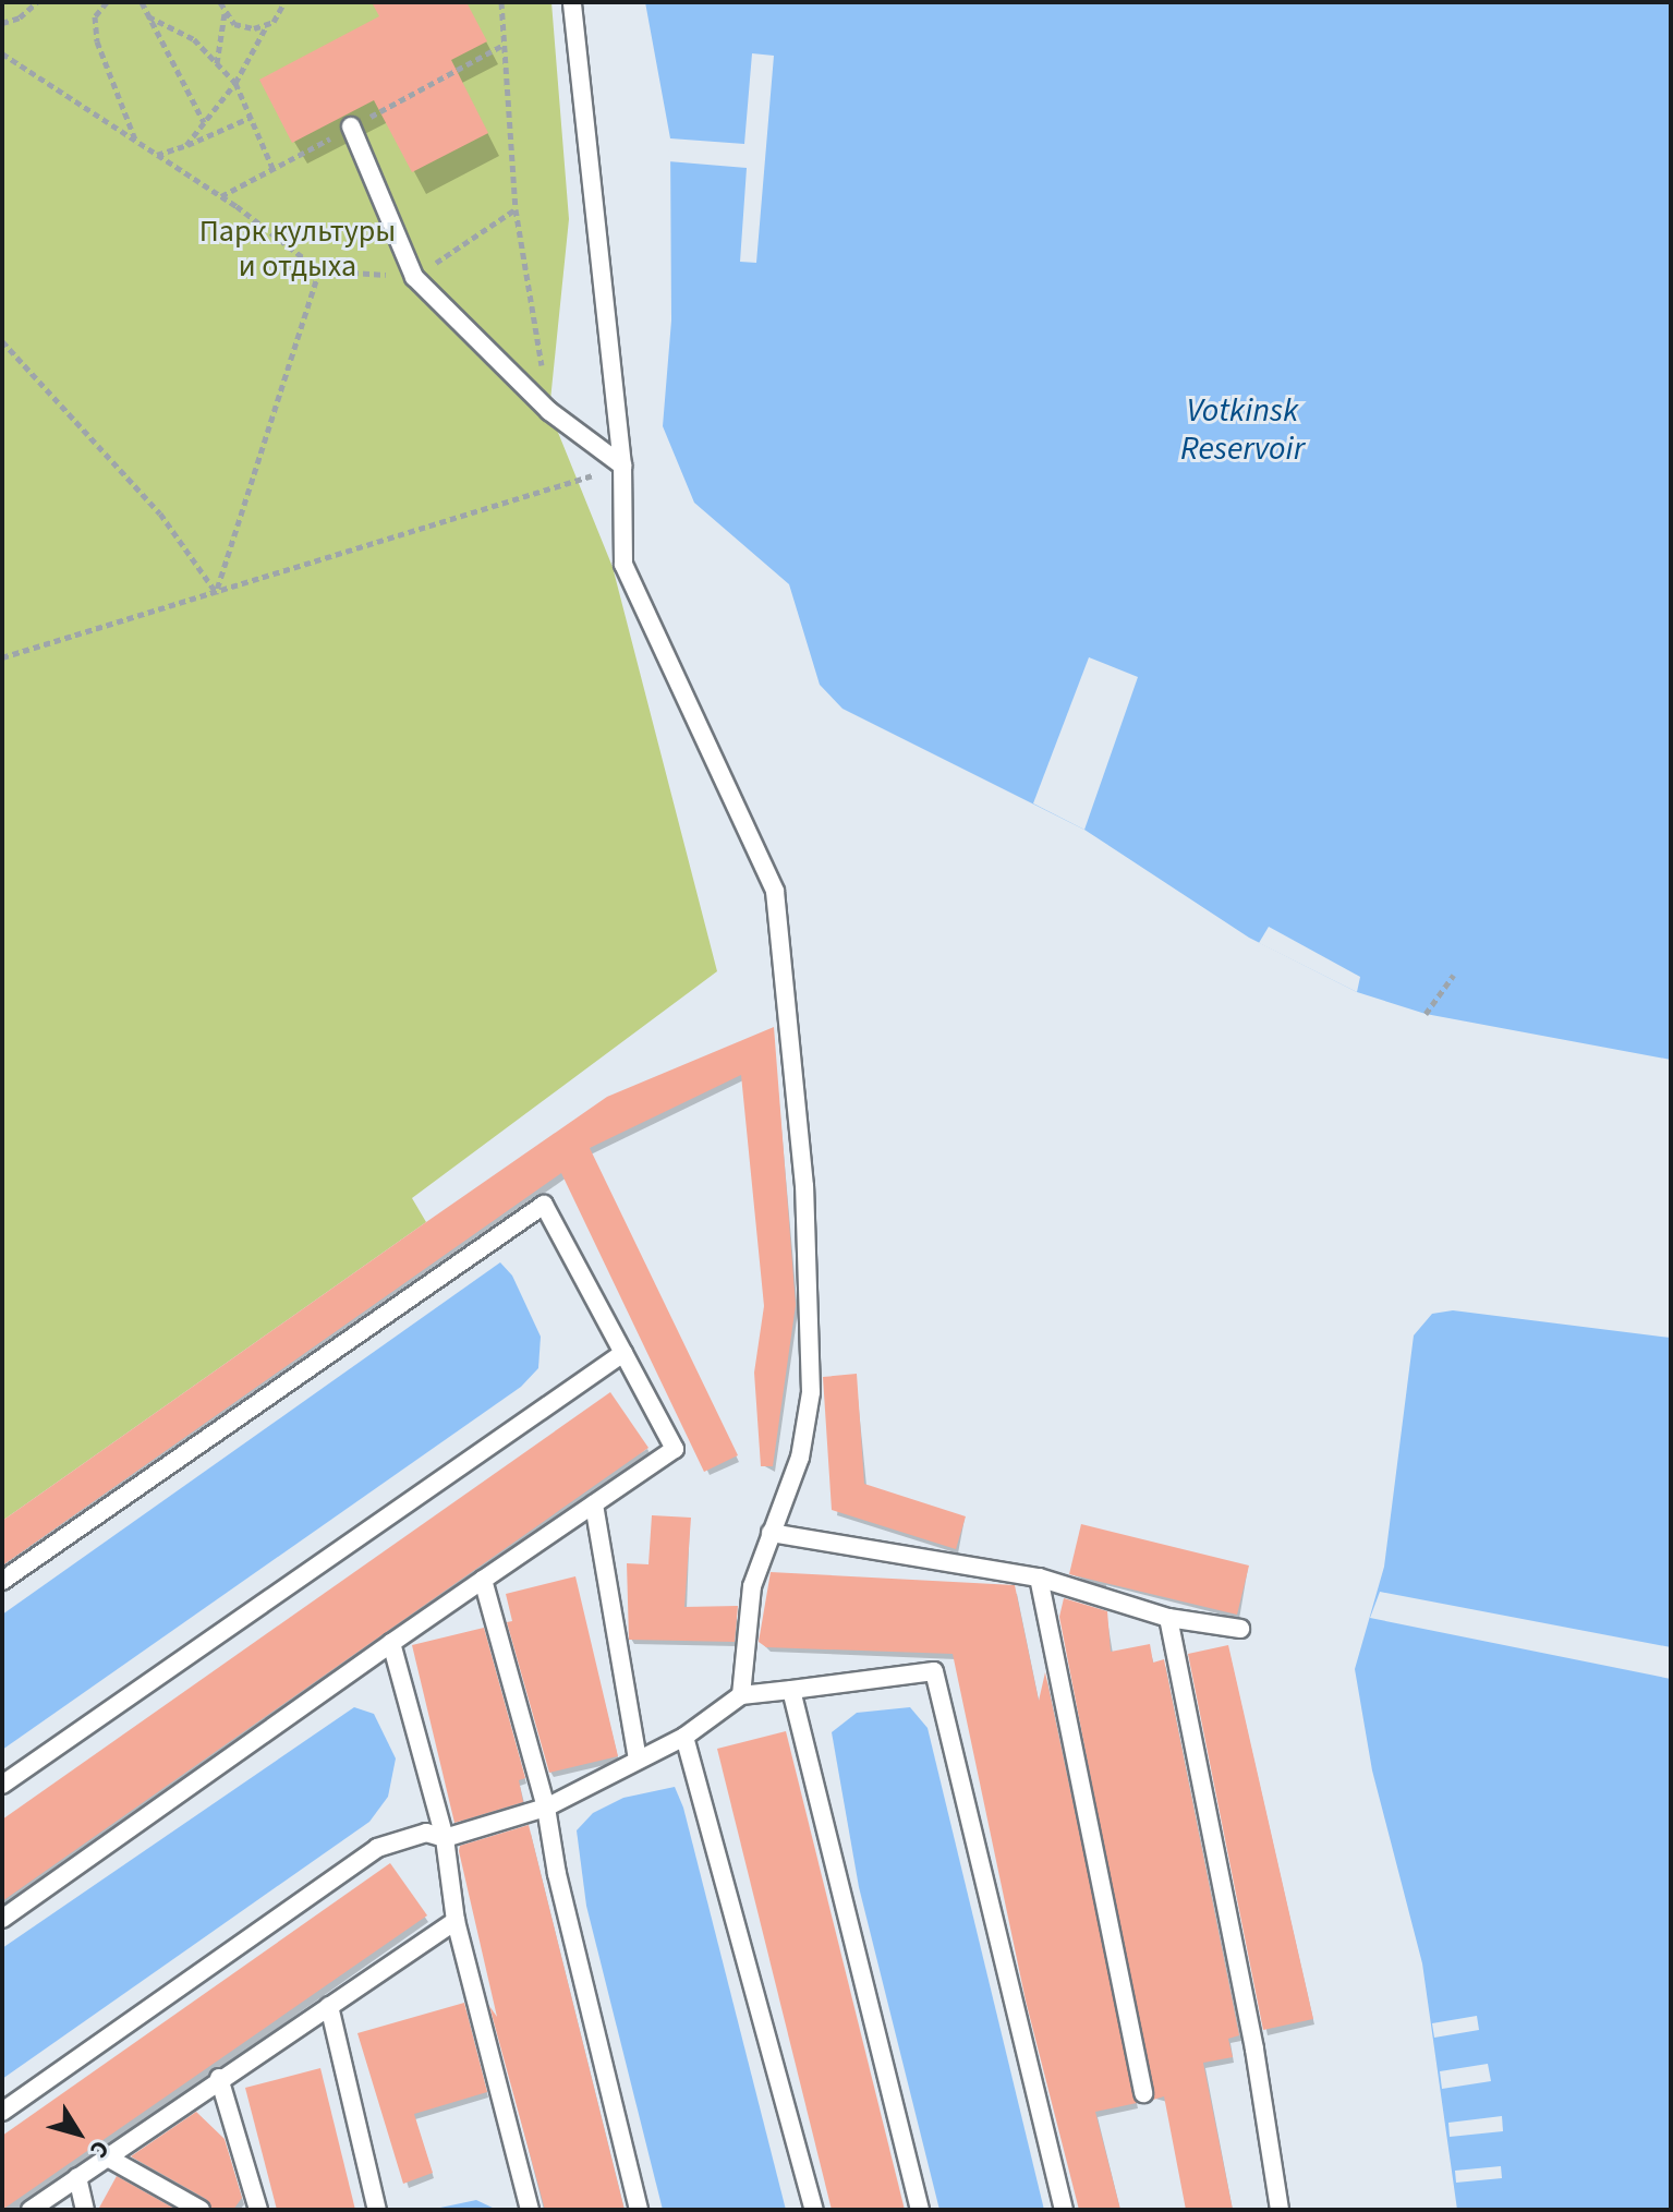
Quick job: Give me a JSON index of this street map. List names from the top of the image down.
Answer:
{
  "water": ["Votkinsk Reservoir"],
  "parks": ["Парк культуры и отдыха"],
  "north": "bottom right"
}
